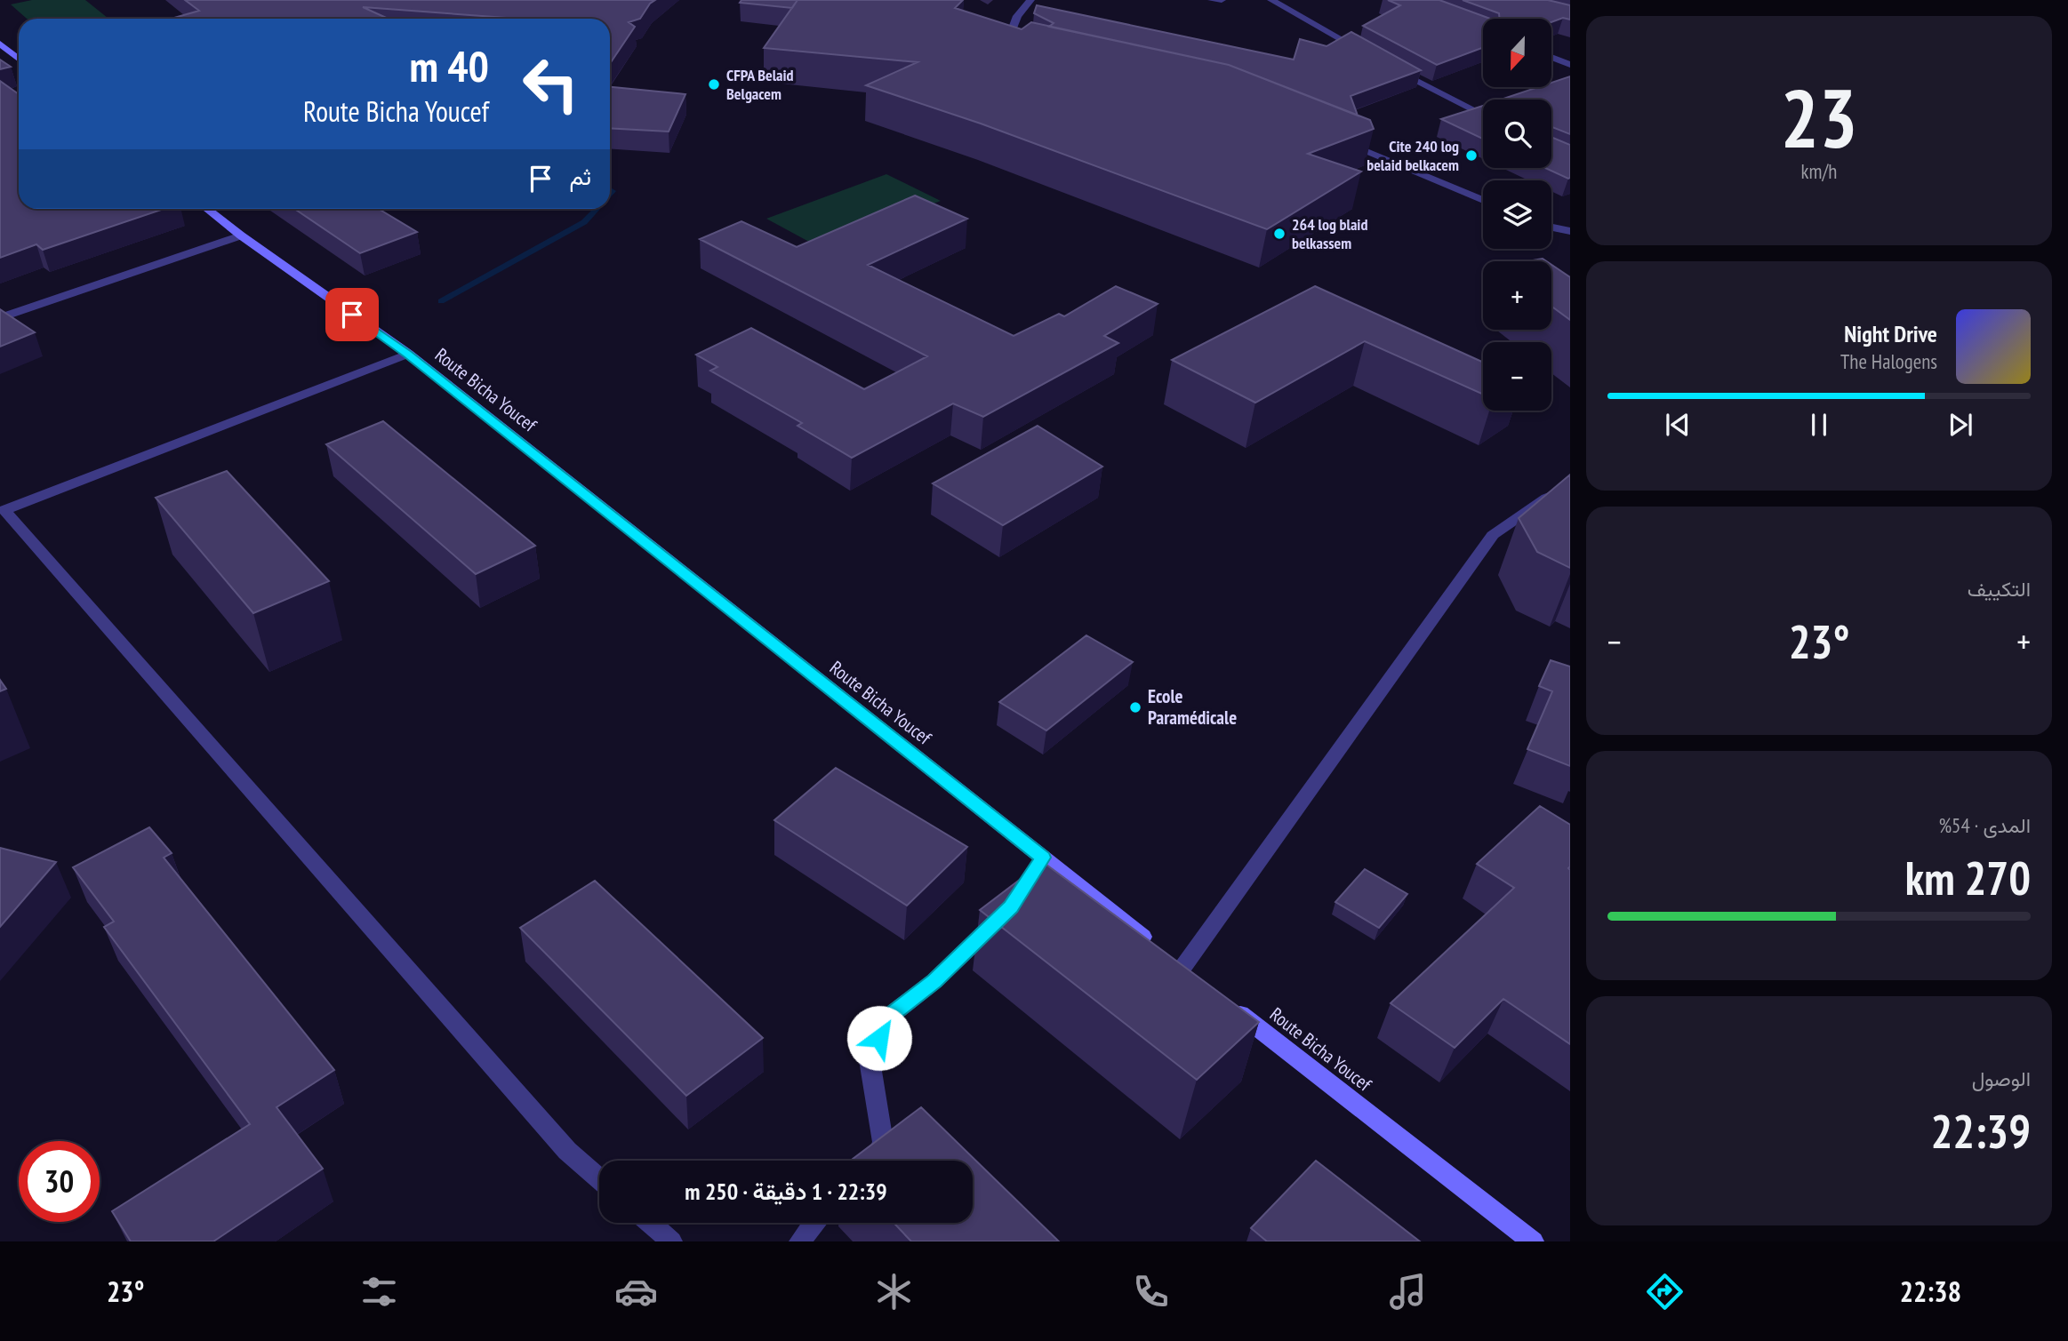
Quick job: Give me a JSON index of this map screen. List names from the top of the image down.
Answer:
{
  "streets": {
    "main road": ["Route Bicha Youcef"]
  },
  "places": [
    "CFPA Belaid Belgacem",
    "Cite 240 log belaid belkacem",
    "264 log blaid belkassem",
    "Ecole Paramédicale"
  ],
  "north": "bottom",
  "page": {
    "tile": [
      ["23", "km/h"],
      "التكييف",
      ["المدى · 54%", "270 km"],
      ["الوصول", "22:39"]
    ],
    "map_buttons": ["+", "−"],
    "turn": ["40 m", "Route Bicha Youcef"],
    "then": "ثم",
    "song": ["Night Drive", "The Halogens"],
    "heat": ["−", "23°", "+"],
    "limit": "30",
    "trip": "22:39 · 1 دقيقة · 250 m",
    "tabs": ["22:38", "23°"]
  }
}
